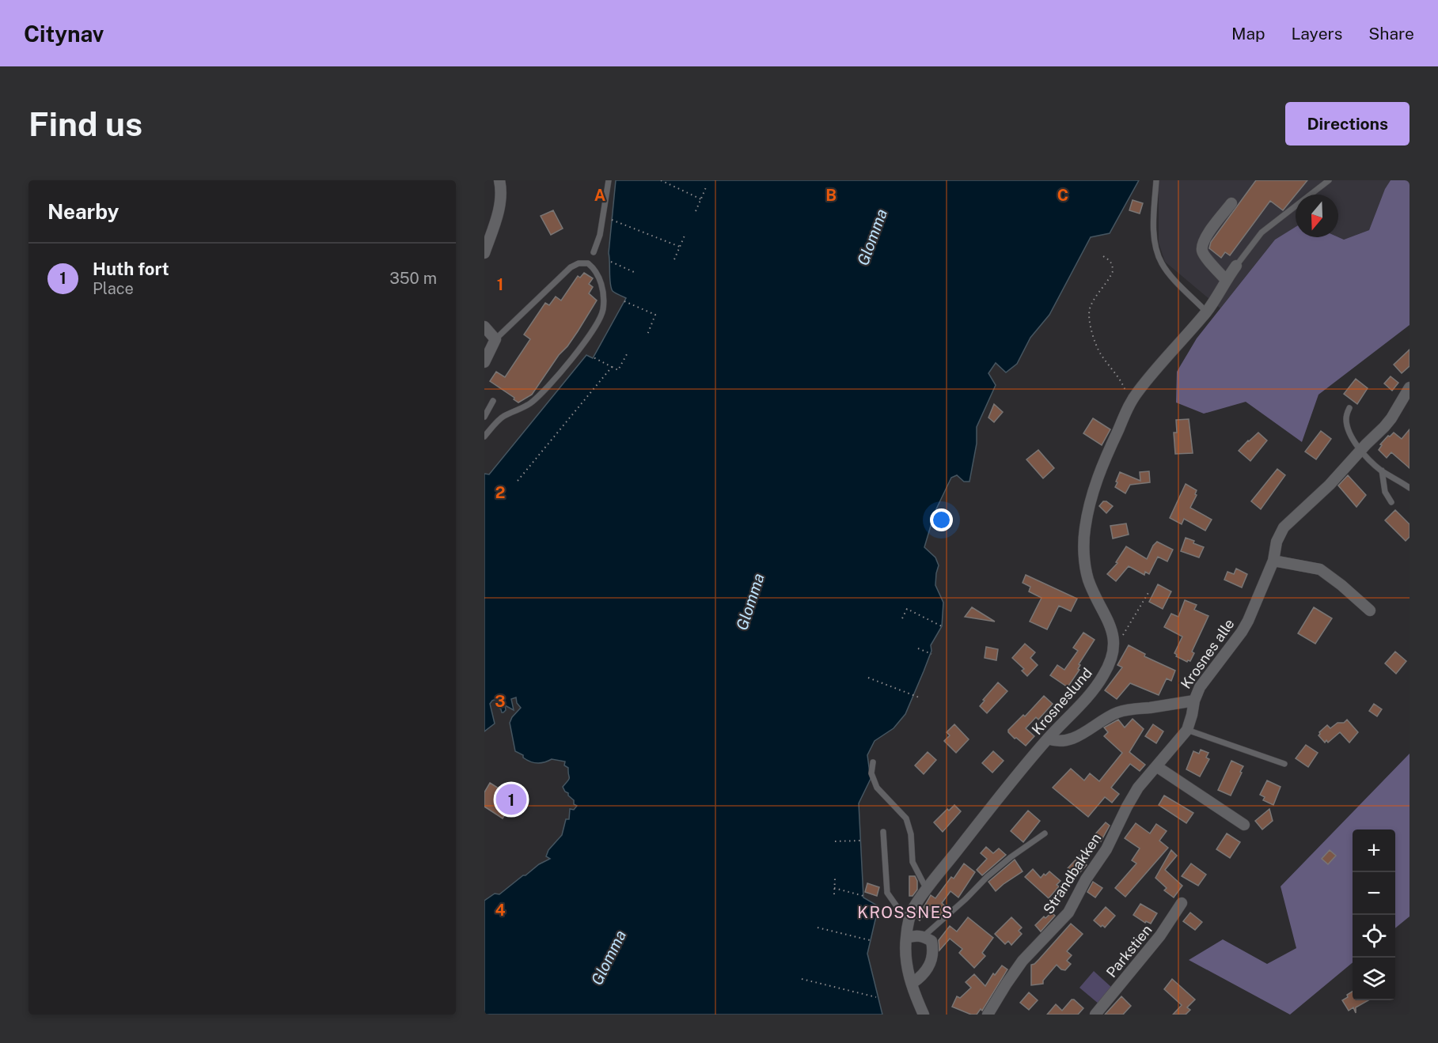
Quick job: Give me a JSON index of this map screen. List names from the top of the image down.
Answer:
{
  "streets": {
    "street": [
      "Krosnes alle",
      "Krosneslund",
      "Strandbakken",
      "Parkstien"
    ]
  },
  "crossings": [
    ["Krosnes alle", "Krosneslund"],
    ["Krosnes alle", "Strandbakken"]
  ],
  "districts": ["KROSSNES"],
  "water": ["Glomma"],
  "north": "bottom",
  "page": {
    "header": "Citynav",
    "nav": ["Map", "Layers", "Share"],
    "buttons": "Directions",
    "title": "Find us",
    "heading": "Nearby",
    "list": [
      {
        "mark": "1",
        "name": "Huth fort",
        "note": "Place",
        "value": "350 m"
      }
    ],
    "pins": "1",
    "map_buttons": ["+", "−"]
  },
  "grid": {
    "columns": ["A", "B", "C"],
    "rows": [
      "1",
      "2",
      "3",
      "4"
    ]
  }
}
